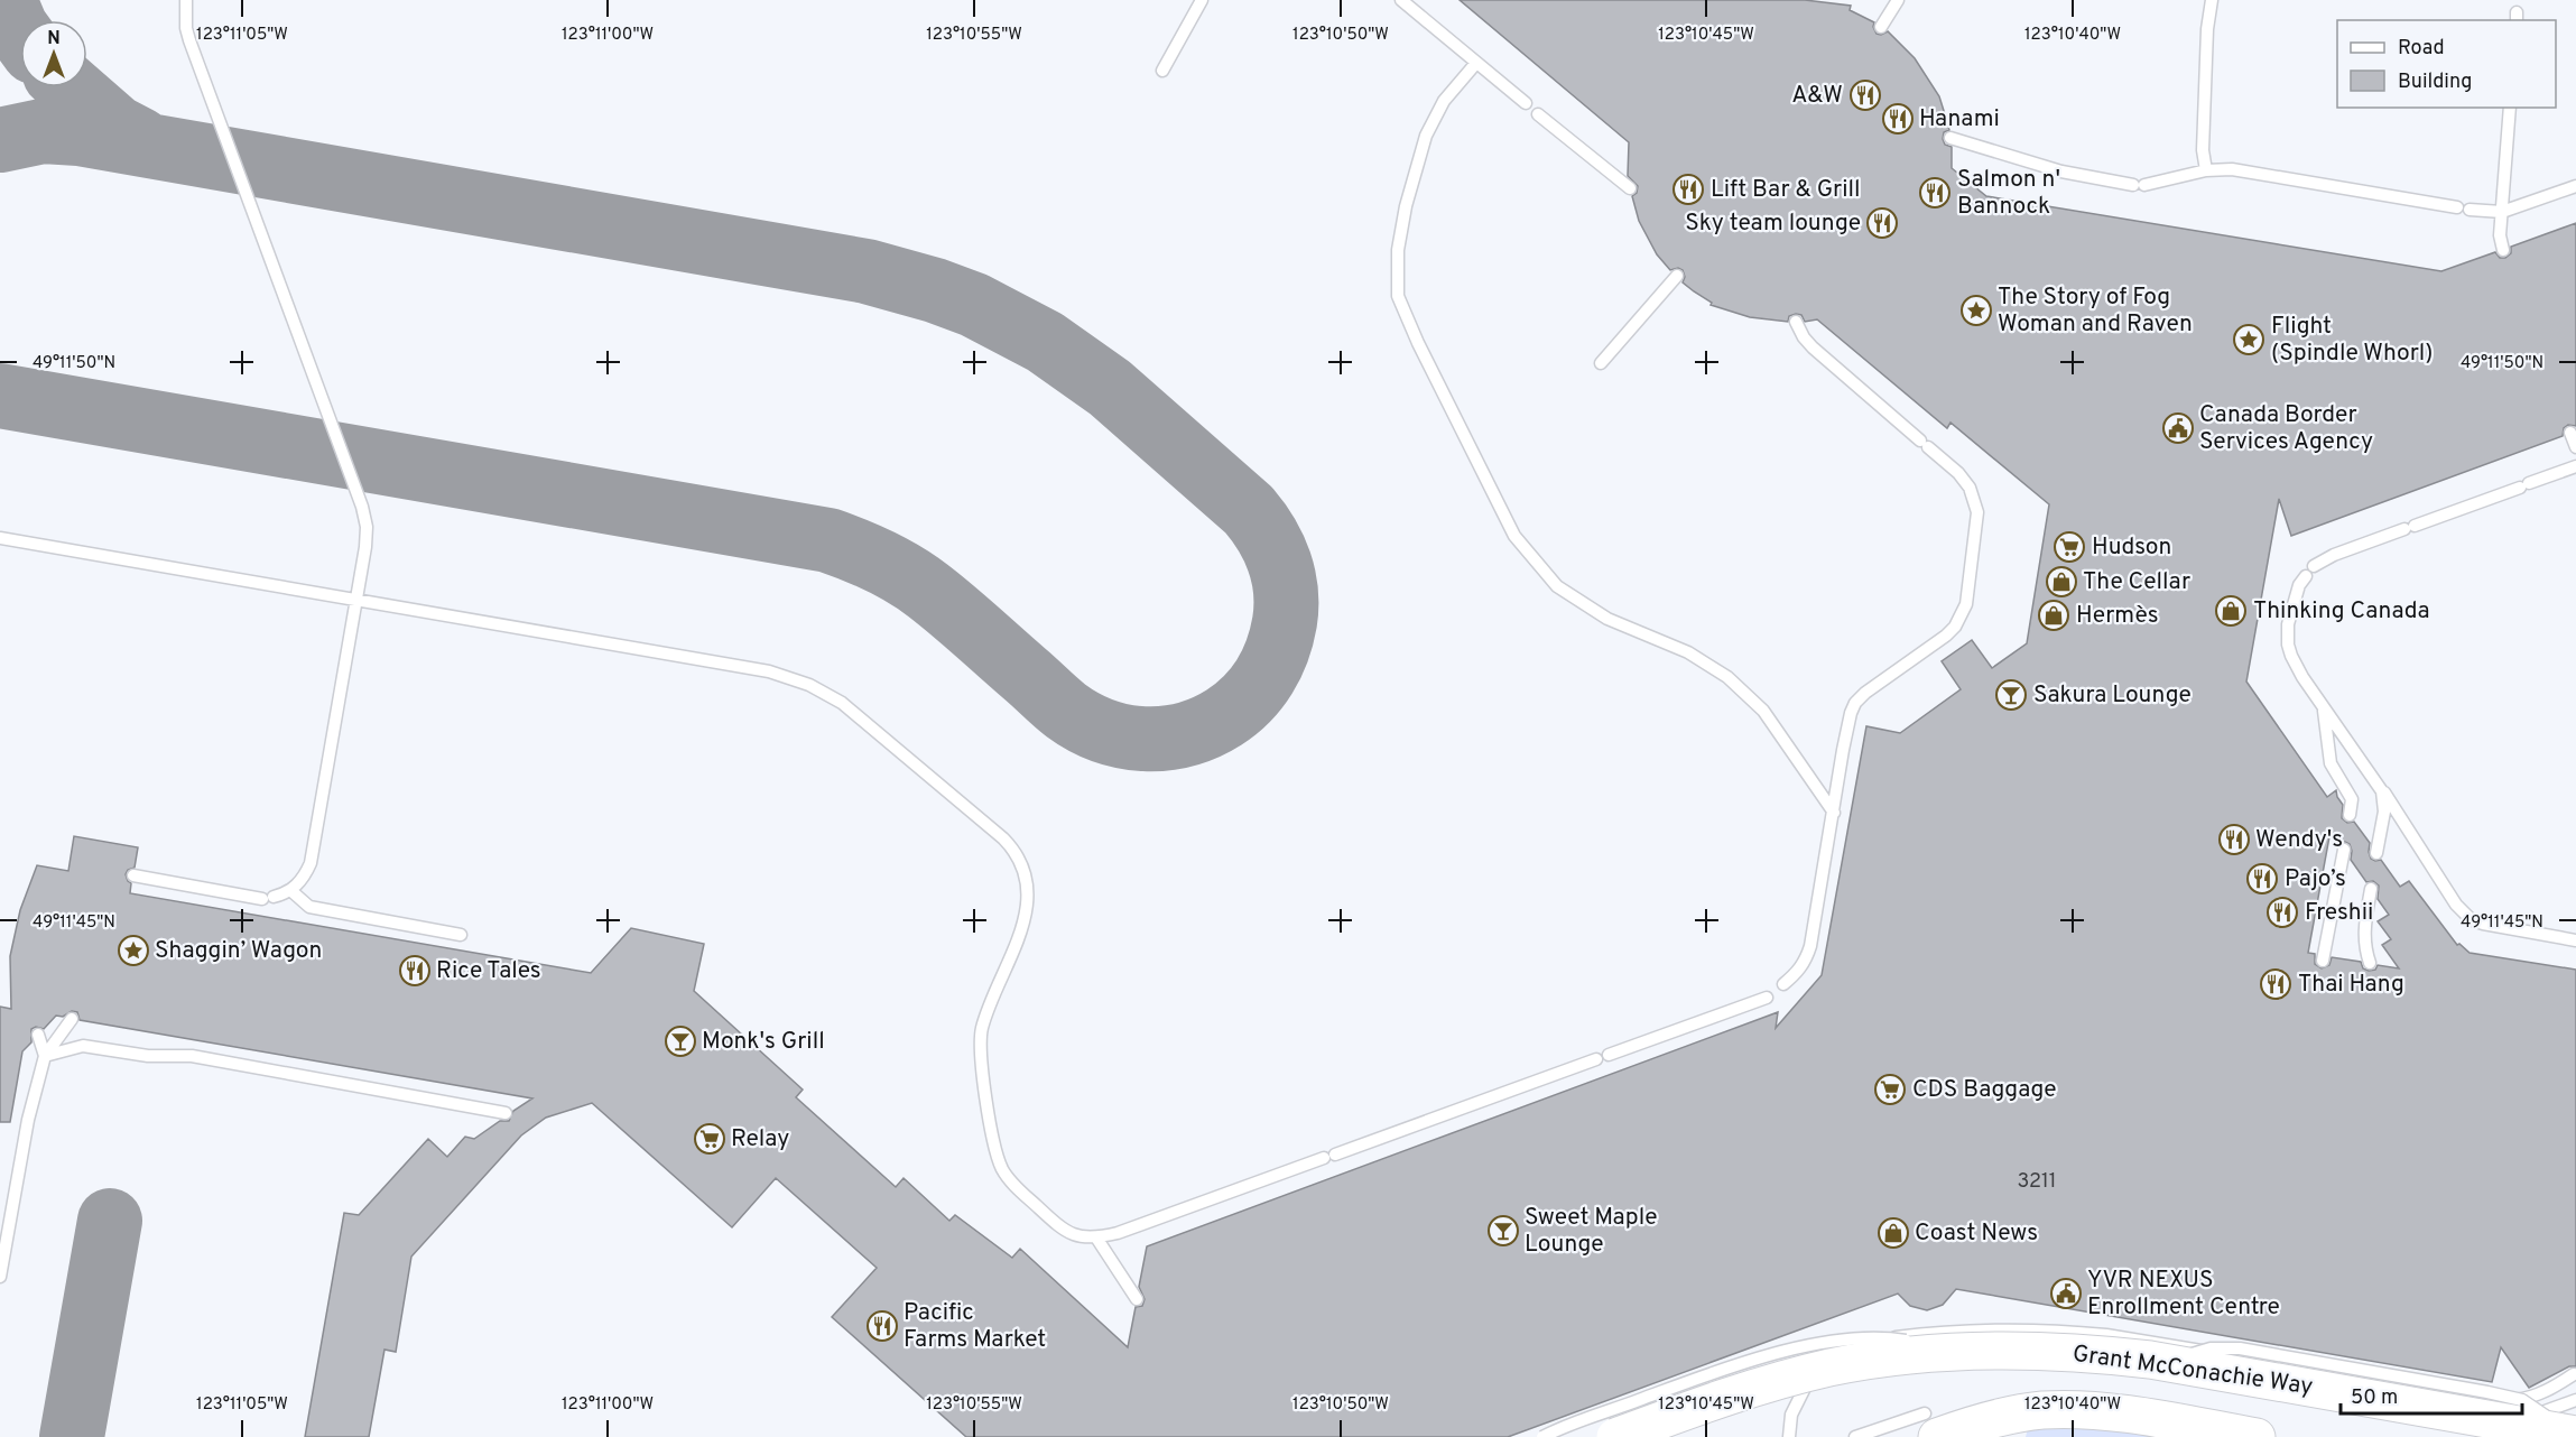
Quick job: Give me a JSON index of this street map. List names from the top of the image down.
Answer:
{
  "streets": {
    "main road": ["Grant McConachie Way"]
  },
  "places": {
    "restaurant": [
      "A&W",
      "Hanami",
      "Lift Bar & Grill",
      "Salmon n' Bannock",
      "Sky team lounge",
      "Wendy's",
      "Pajo’s",
      "Freshii",
      "Rice Tales",
      "Thai Hang",
      "Pacific Farms Market"
    ],
    "place": ["The Story of Fog Woman and Raven", "Flight (Spindle Whorl)", "Shaggin’ Wagon"],
    "public building": ["Canada Border Services Agency", "YVR NEXUS Enrollment Centre"],
    "supermarket": ["Hudson", "CDS Baggage", "Relay"],
    "shop": [
      "The Cellar",
      "Thinking Canada",
      "Hermès",
      "Coast News"
    ],
    "bar": ["Sakura Lounge", "Monk's Grill", "Sweet Maple Lounge"]
  },
  "house_numbers": ["3211"],
  "legend": ["Road", "Building"],
  "scale_bar": "50 m",
  "north": "top",
  "coordinates": [
    "123°11'05\"W",
    "123°11'00\"W",
    "123°10'55\"W",
    "123°10'50\"W",
    "123°10'45\"W",
    "123°10'40\"W",
    "49°11'50\"N",
    "49°11'45\"N"
  ]
}
